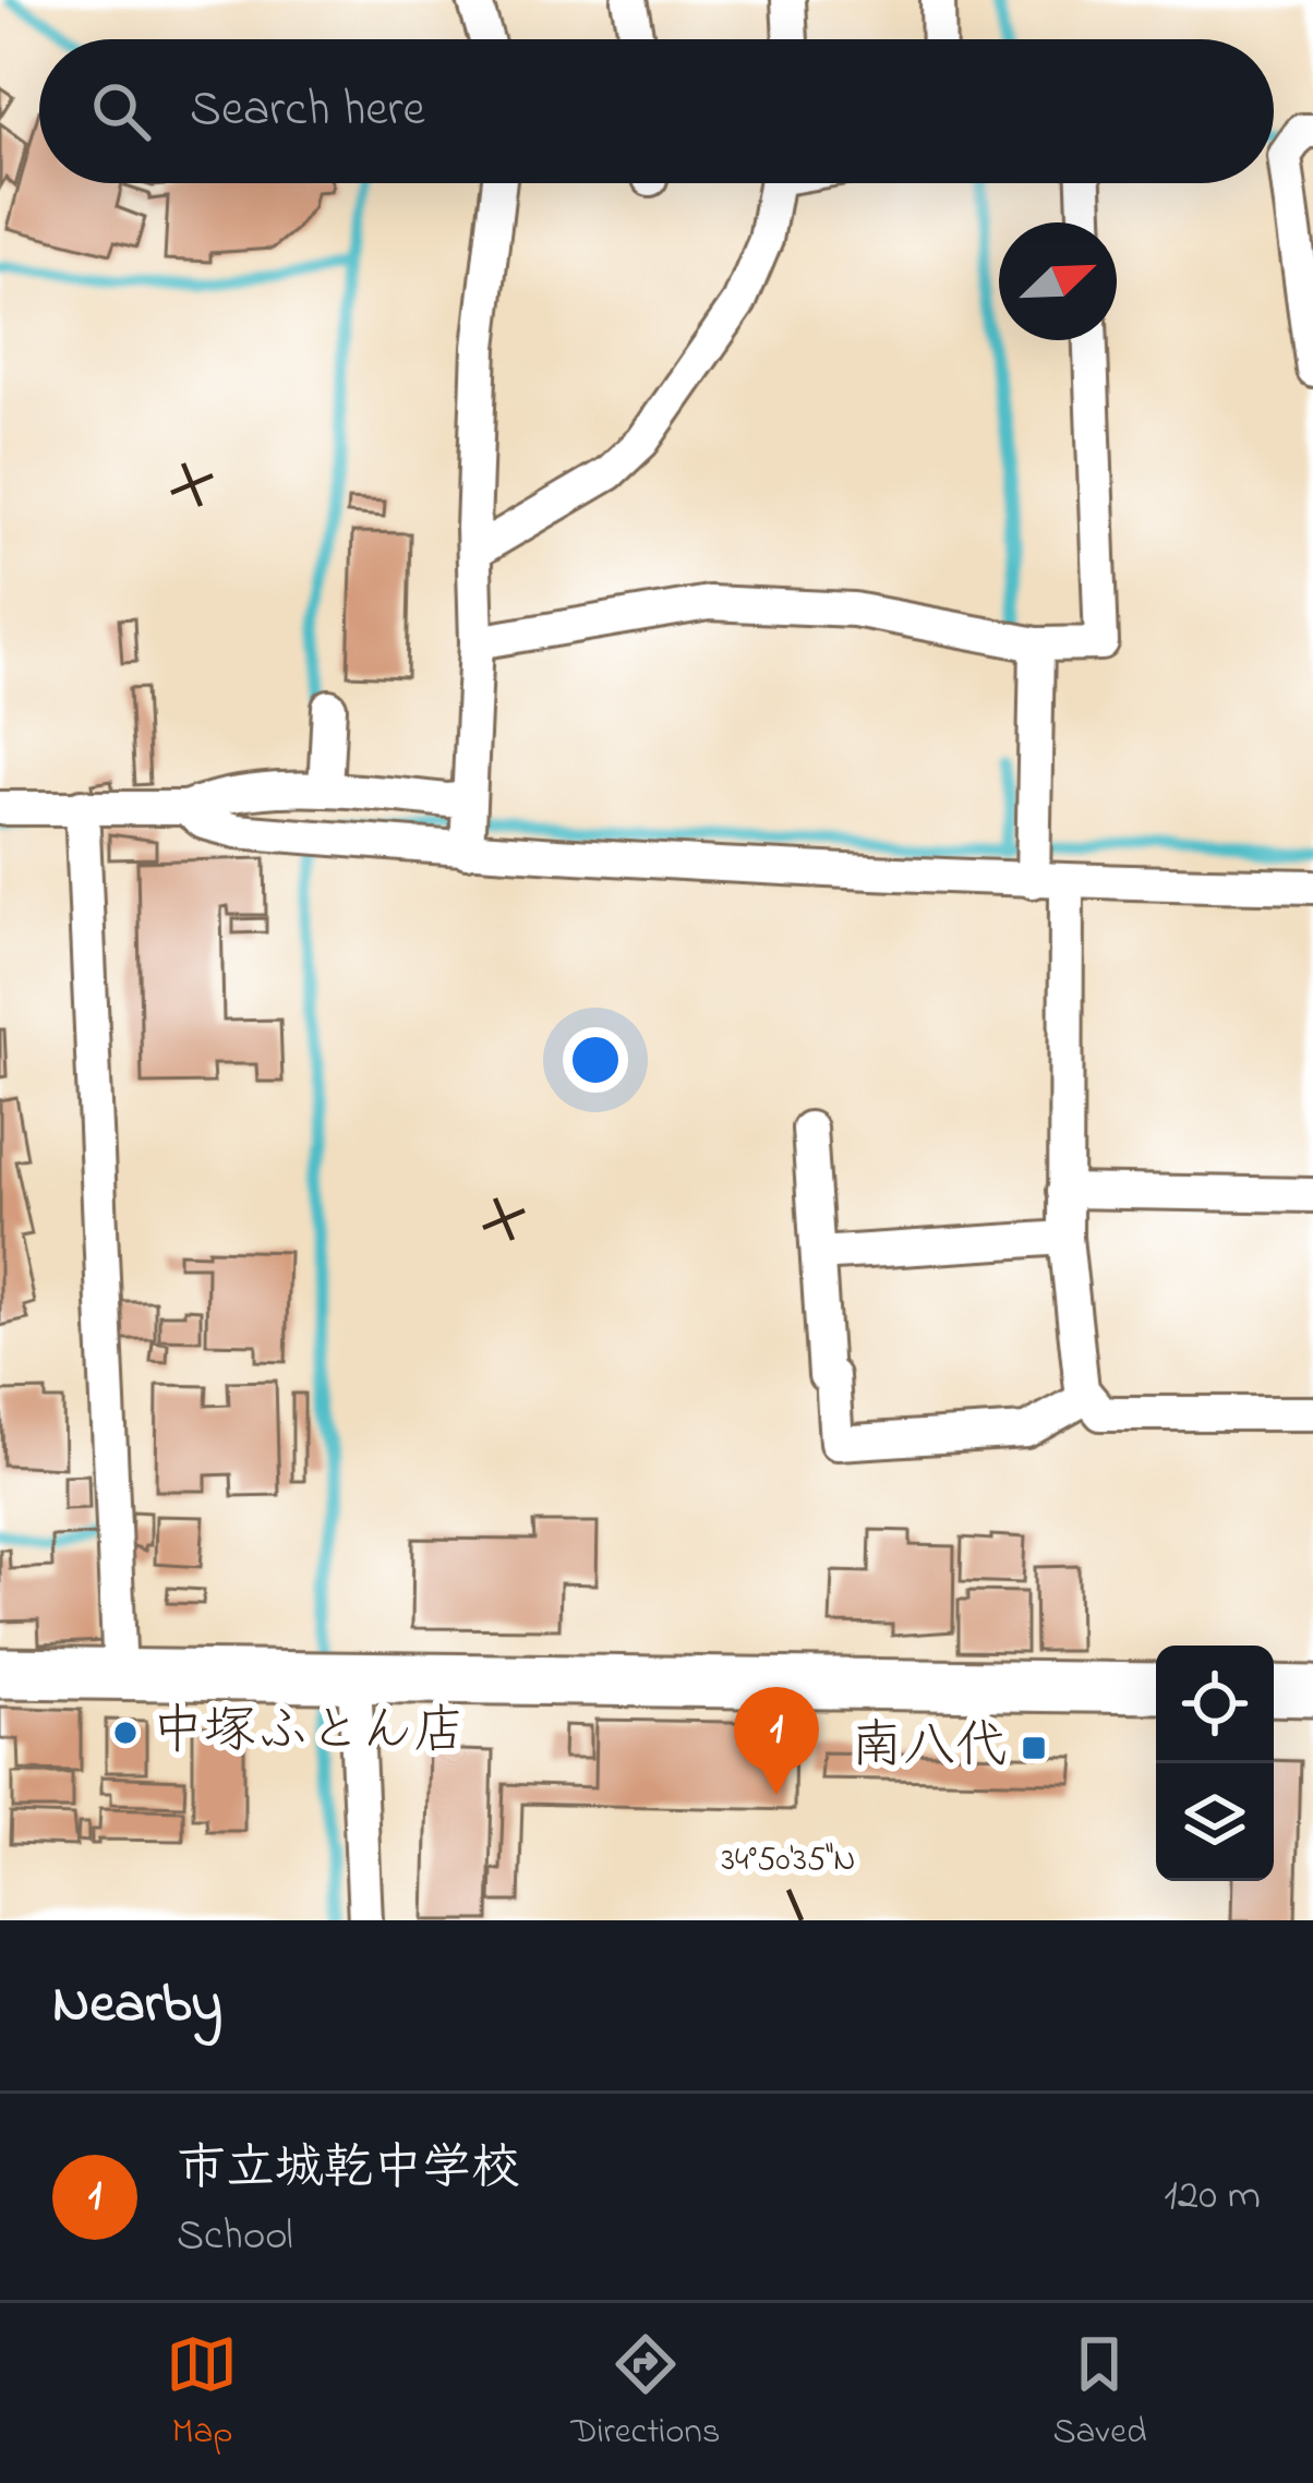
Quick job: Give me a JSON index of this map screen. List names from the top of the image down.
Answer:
{
  "places": {
    "other": ["中塚ふとん店"],
    "transit": ["南八代"]
  },
  "north": "top right",
  "page": {
    "search": "Search here",
    "pins": "1",
    "heading": "Nearby",
    "list": [
      {
        "mark": "1",
        "name": "市立城乾中学校",
        "note": "School",
        "value": "120 m"
      }
    ],
    "nav": ["Map", "Directions", "Saved"]
  },
  "coordinates": ["34°50'35\"N"]
}
